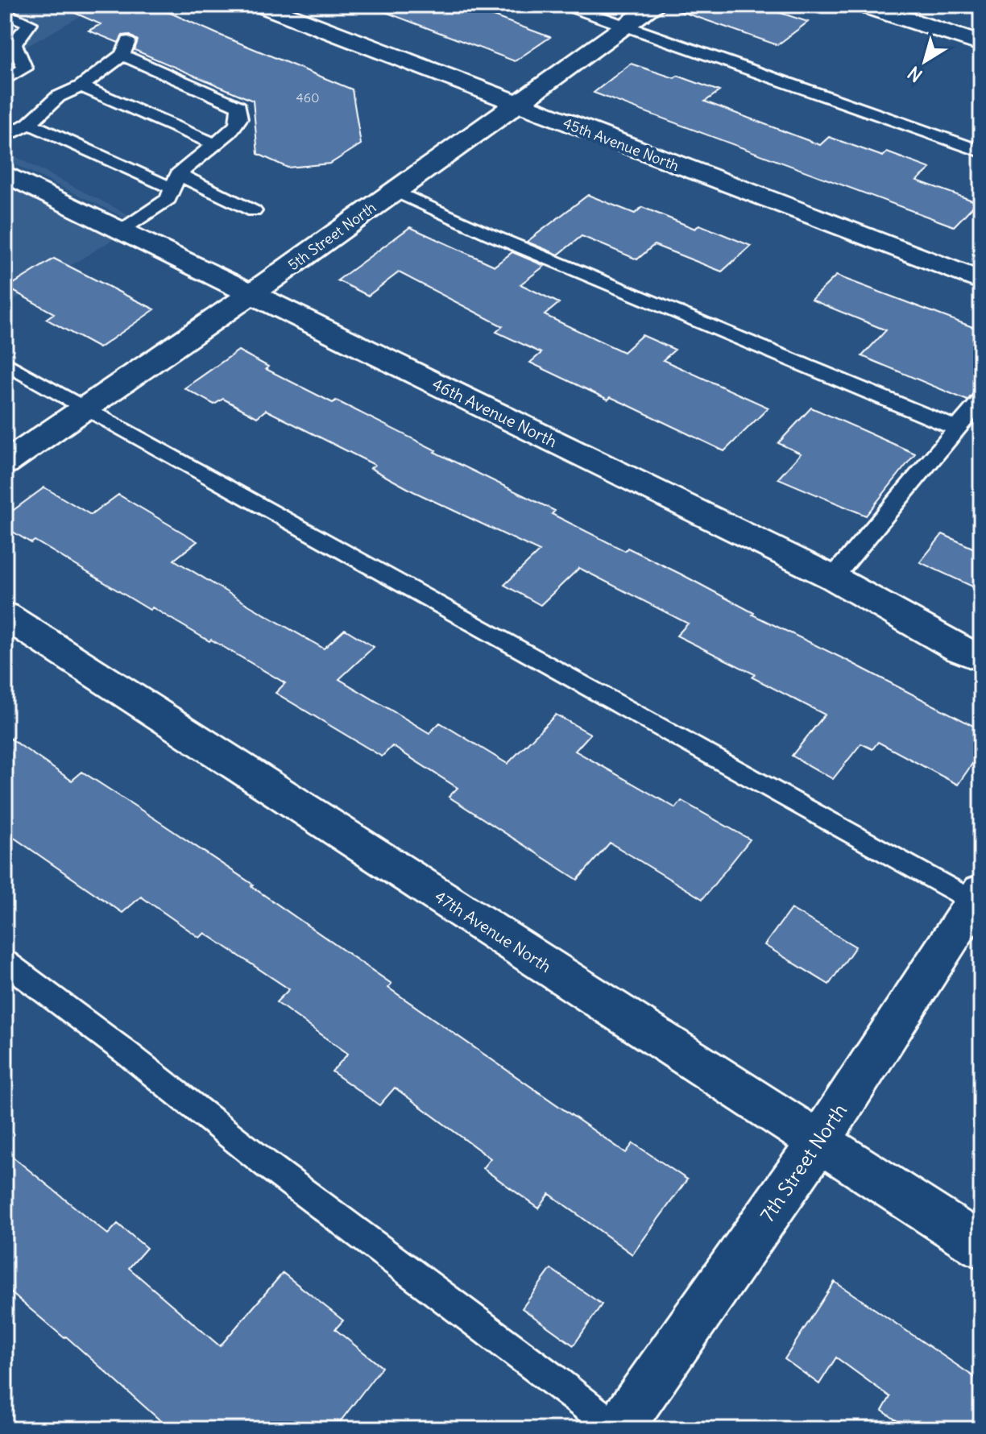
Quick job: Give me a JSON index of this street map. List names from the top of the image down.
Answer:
{
  "streets": {
    "street": [
      "45th Avenue North",
      "5th Street North",
      "46th Avenue North",
      "47th Avenue North",
      "7th Street North"
    ]
  },
  "crossings": [
    ["45th Avenue North", "5th Street North"],
    ["5th Street North", "46th Avenue North"],
    ["47th Avenue North", "7th Street North"]
  ],
  "house_numbers": ["460"],
  "north": "bottom left"
}
